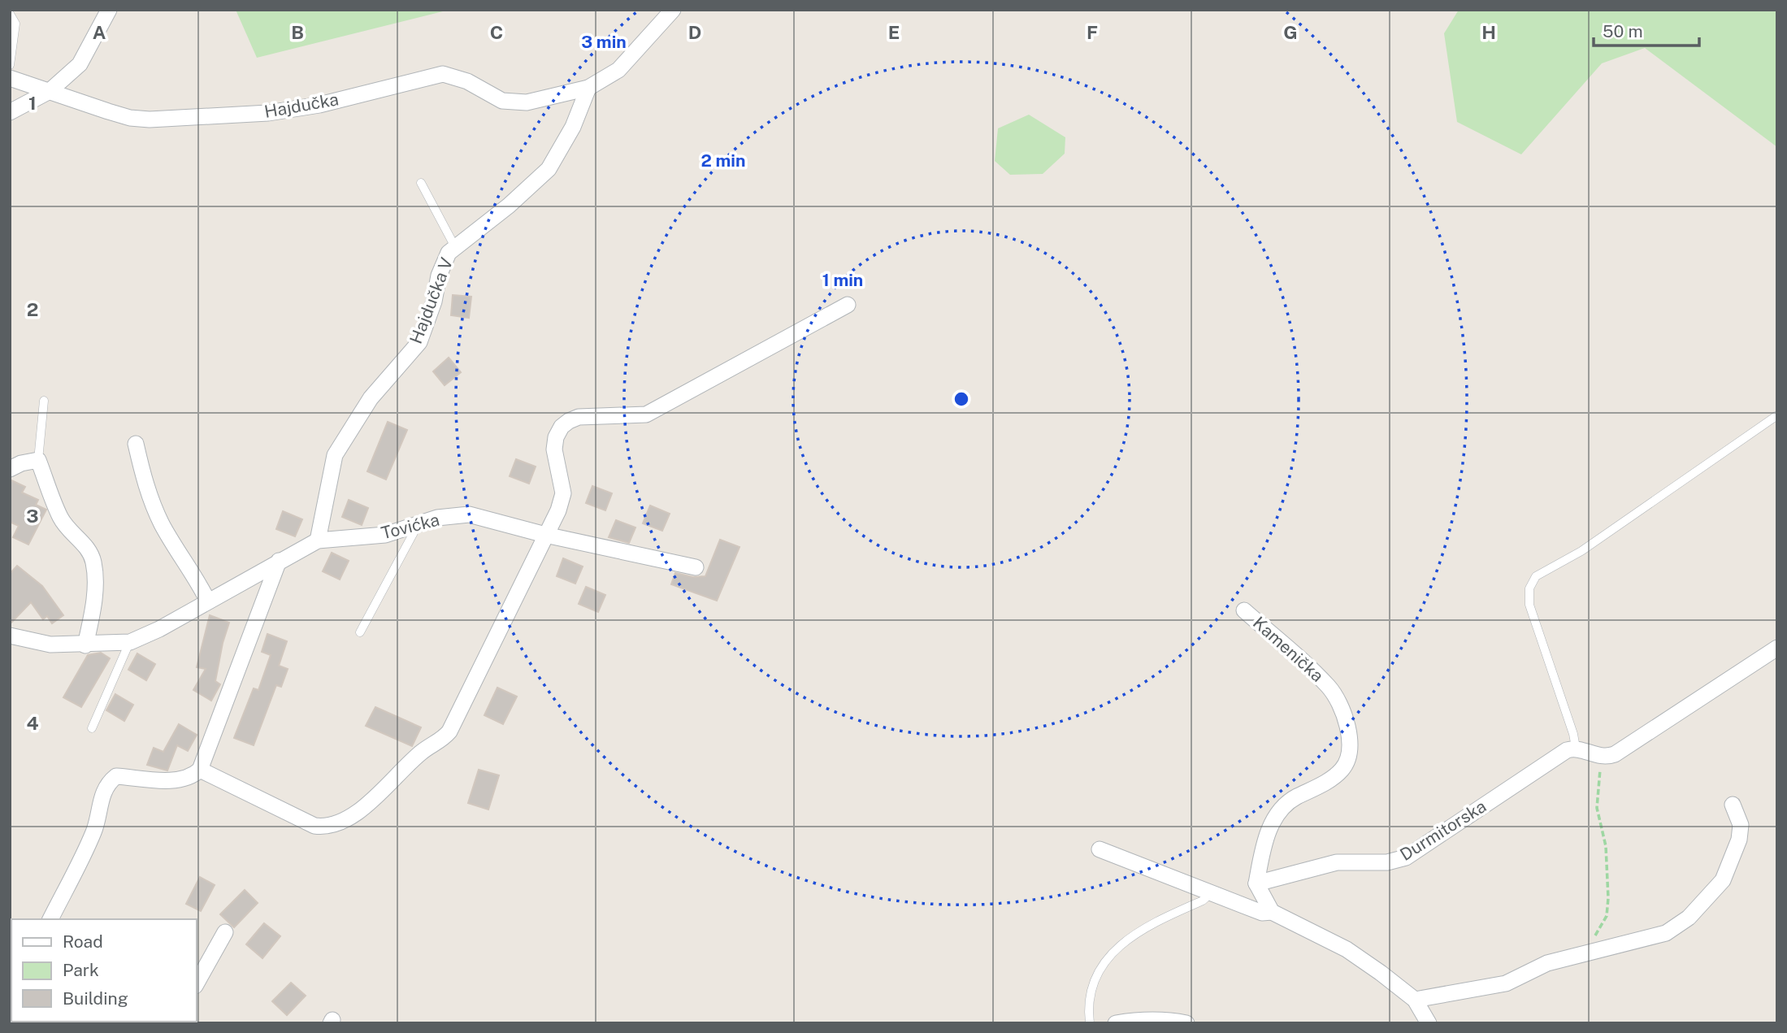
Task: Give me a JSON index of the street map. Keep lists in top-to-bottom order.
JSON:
{
  "streets": {
    "street": [
      "Hajdučka",
      "Hajdučka V",
      "Tovićka",
      "Kamenička",
      "Durmitorska"
    ]
  },
  "crossings": [
    ["Hajdučka", "Hajdučka V"],
    ["Hajdučka V", "Tovićka"],
    ["Kamenička", "Durmitorska"]
  ],
  "legend": ["Road", "Park", "Building"],
  "scale_bar": "50 m",
  "grid": {
    "columns": [
      "A",
      "B",
      "C",
      "D",
      "E",
      "F",
      "G",
      "H"
    ],
    "rows": [
      "1",
      "2",
      "3",
      "4"
    ]
  },
  "rings": ["3 min", "2 min", "1 min"]
}
